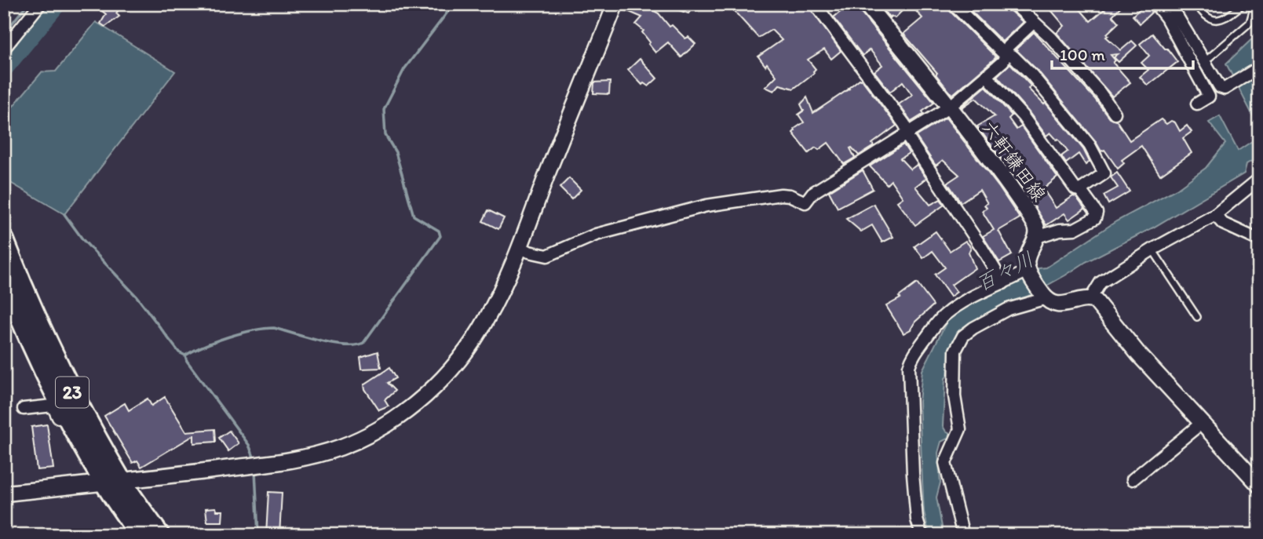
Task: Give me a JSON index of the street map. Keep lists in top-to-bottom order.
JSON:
{
  "streets": {
    "highway": ["23"],
    "street": ["六軒鎌田線"]
  },
  "water": ["百々川"],
  "scale_bar": "100 m"
}
